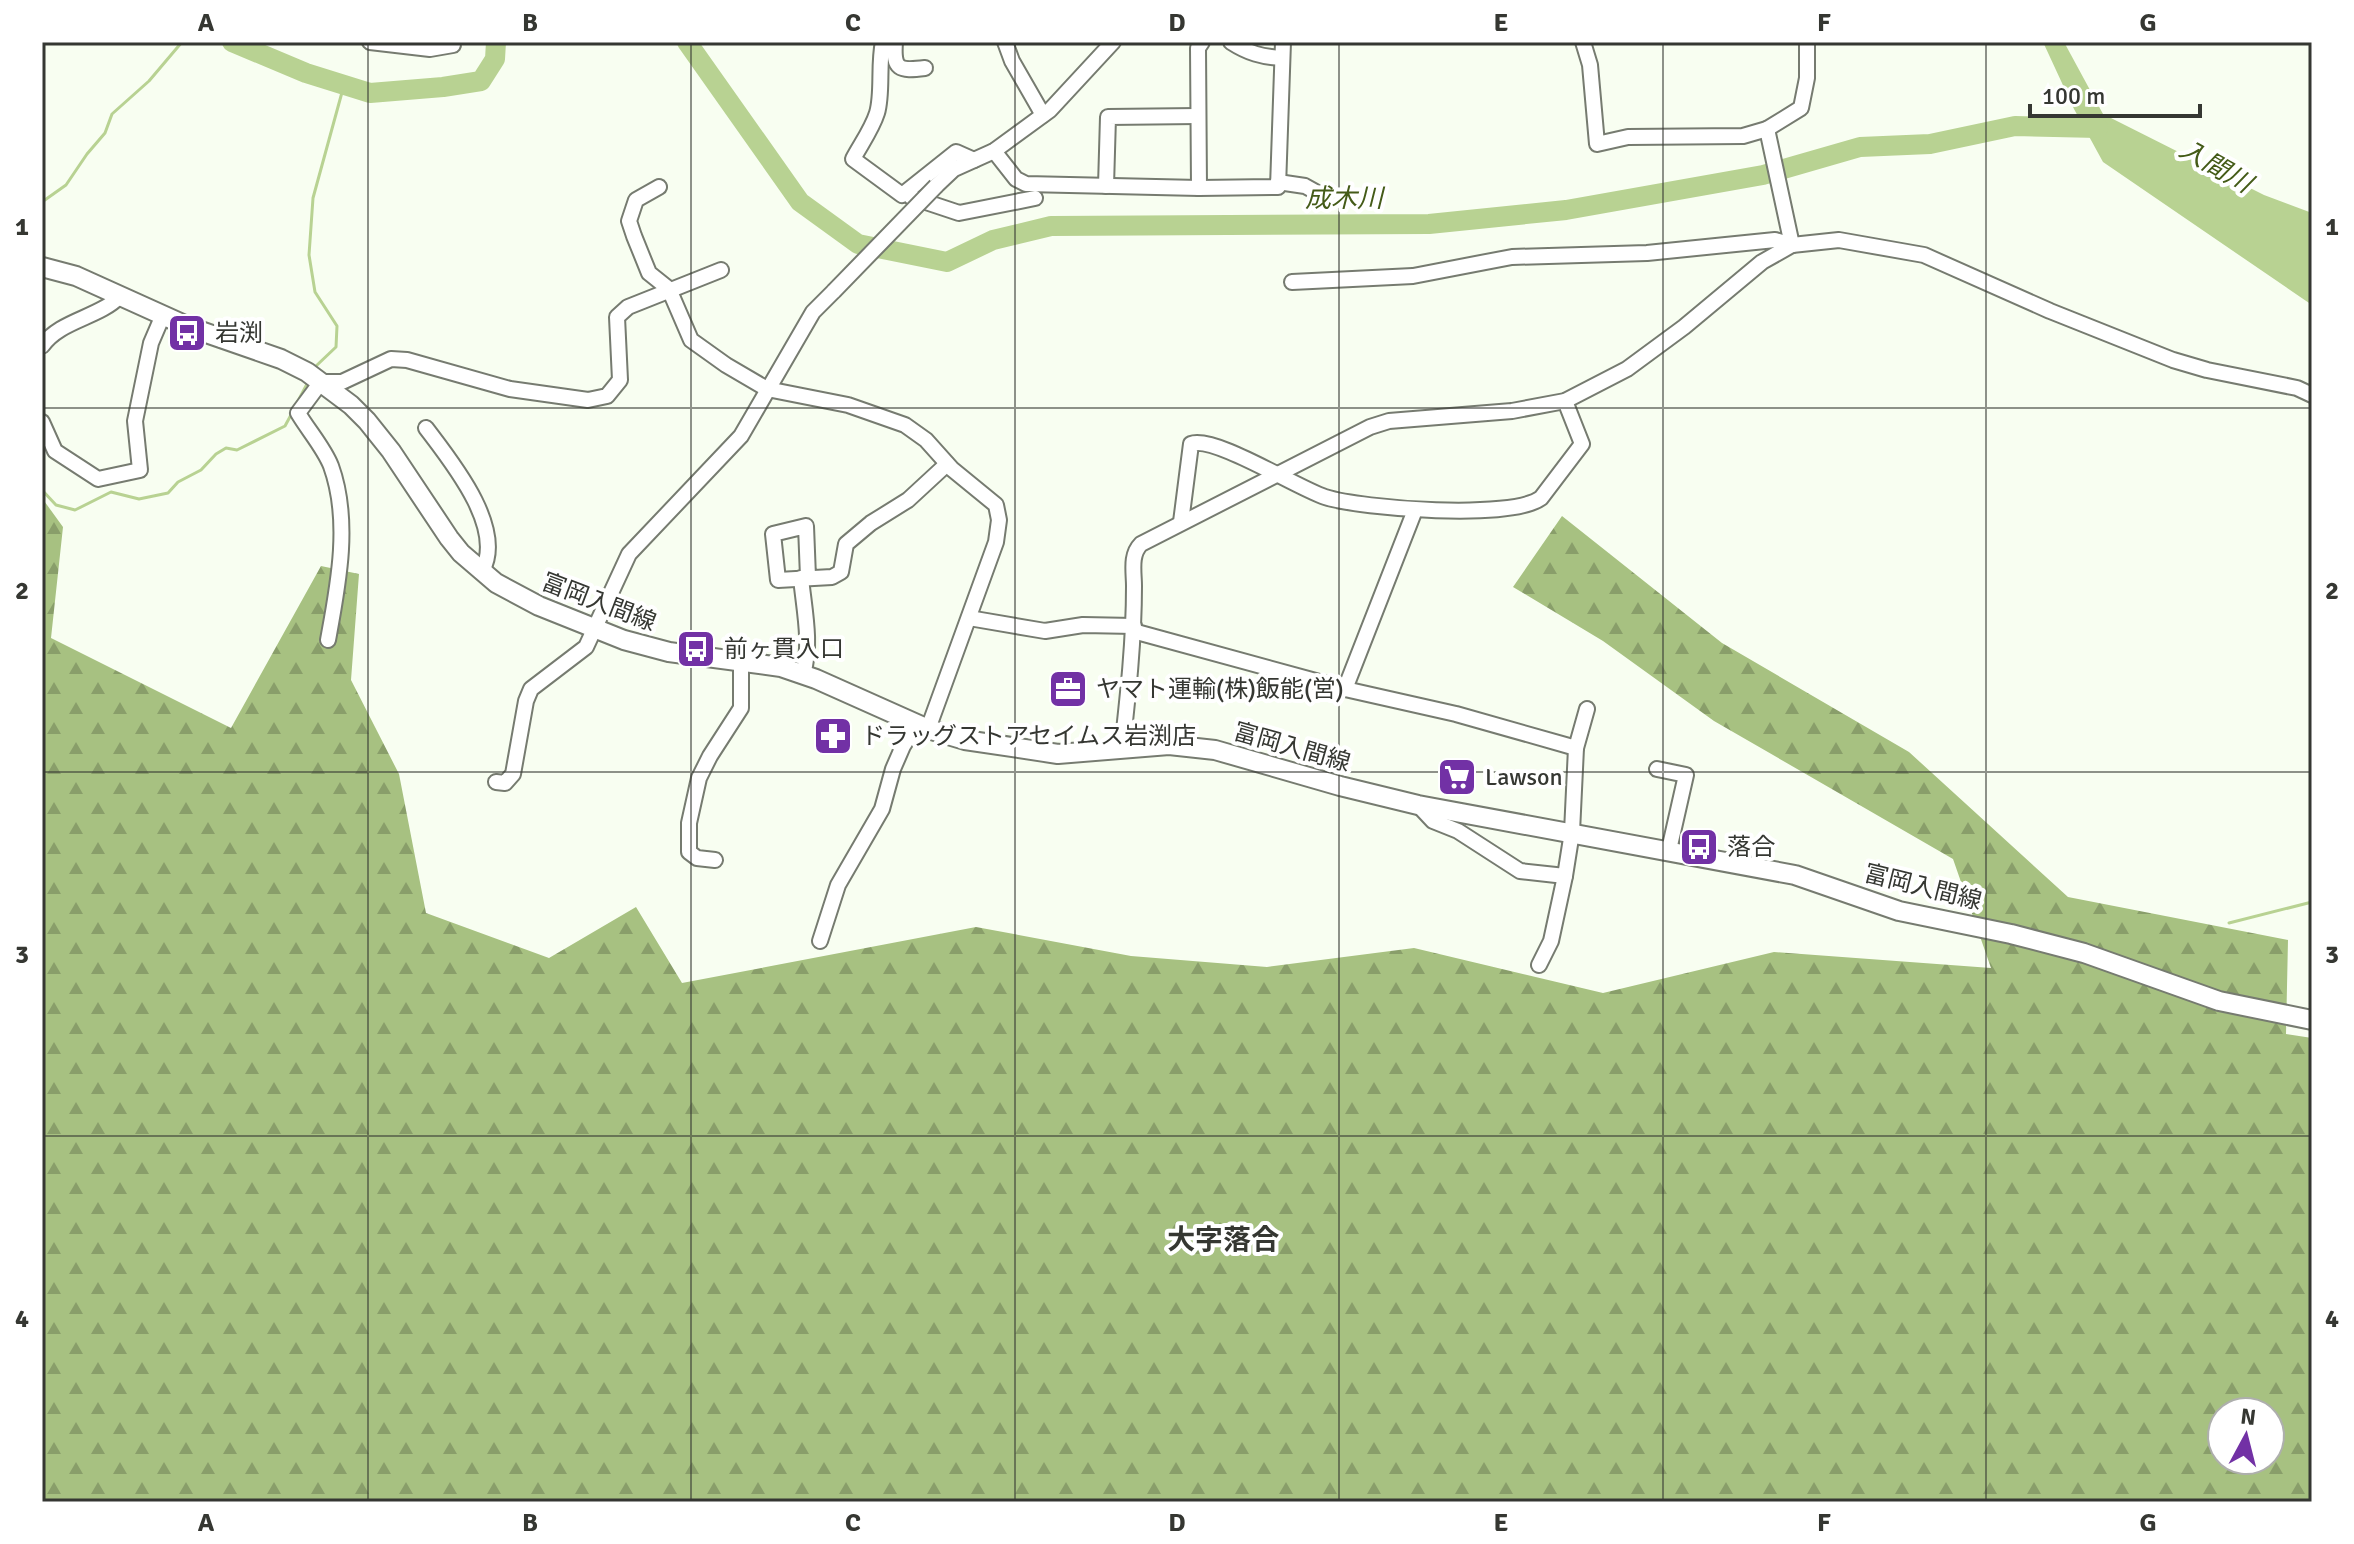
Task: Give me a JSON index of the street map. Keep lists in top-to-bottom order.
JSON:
{
  "streets": {
    "main road": ["富岡入間線"]
  },
  "districts": ["大字落合"],
  "water": ["入間川", "成木川"],
  "places": {
    "bus stop": ["岩渕", "前ヶ貫入口", "落合"],
    "office": ["ヤマト運輸(株)飯能(営)"],
    "pharmacy": ["ドラッグストアセイムス岩渕店"],
    "supermarket": ["Lawson"]
  },
  "scale_bar": "100 m",
  "north": "top",
  "grid": {
    "columns": [
      "A",
      "B",
      "C",
      "D",
      "E",
      "F",
      "G"
    ],
    "rows": [
      "1",
      "2",
      "3",
      "4"
    ]
  }
}
